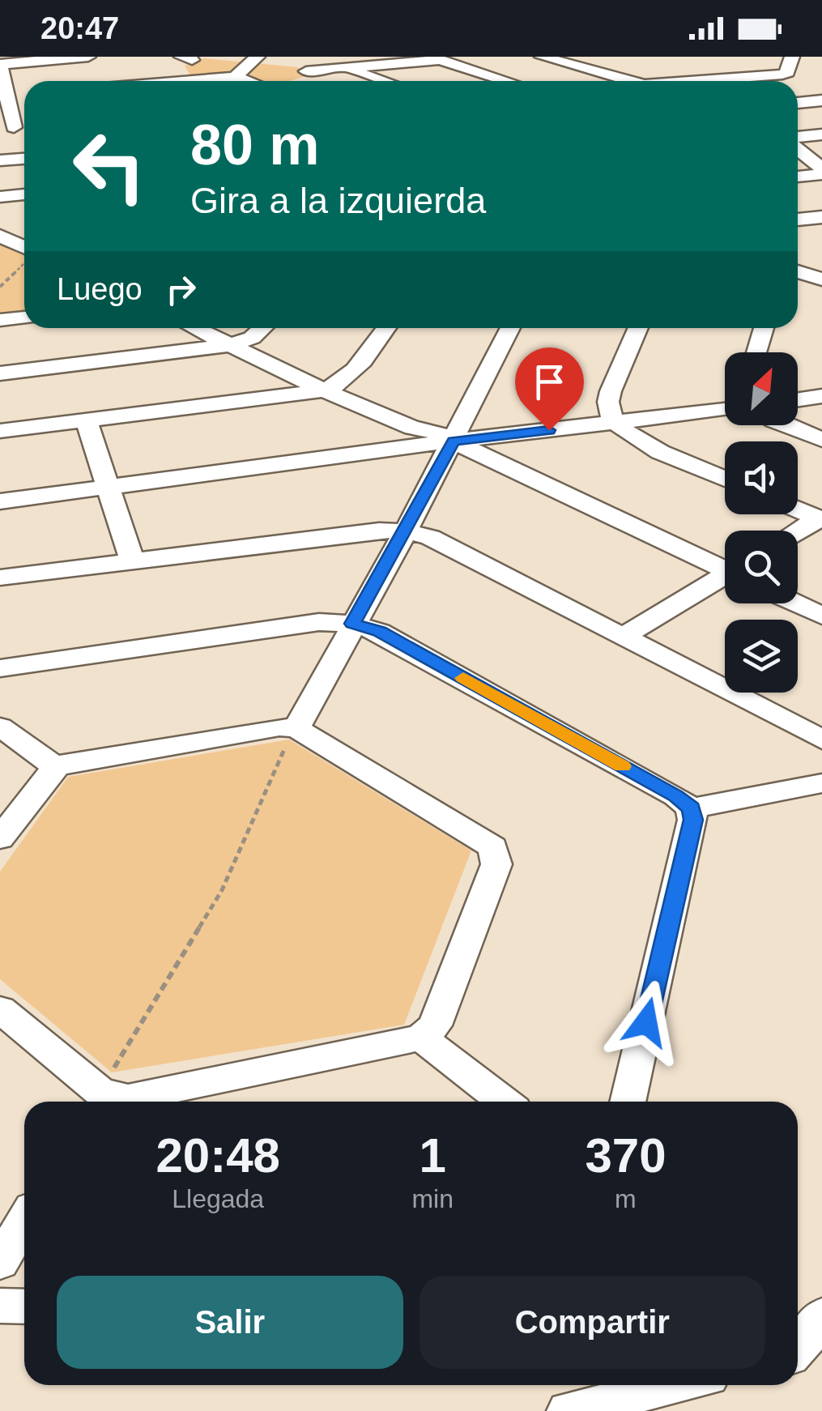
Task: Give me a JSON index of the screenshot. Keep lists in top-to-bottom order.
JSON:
{
  "north": "top right",
  "page": {
    "status": "20:47",
    "turn": ["80 m", "Gira a la izquierda"],
    "then": "Luego",
    "eta": [
      "20:48",
      "Llegada",
      "1",
      "min",
      "370",
      "m"
    ],
    "buttons": ["Salir", "Compartir"]
  }
}
